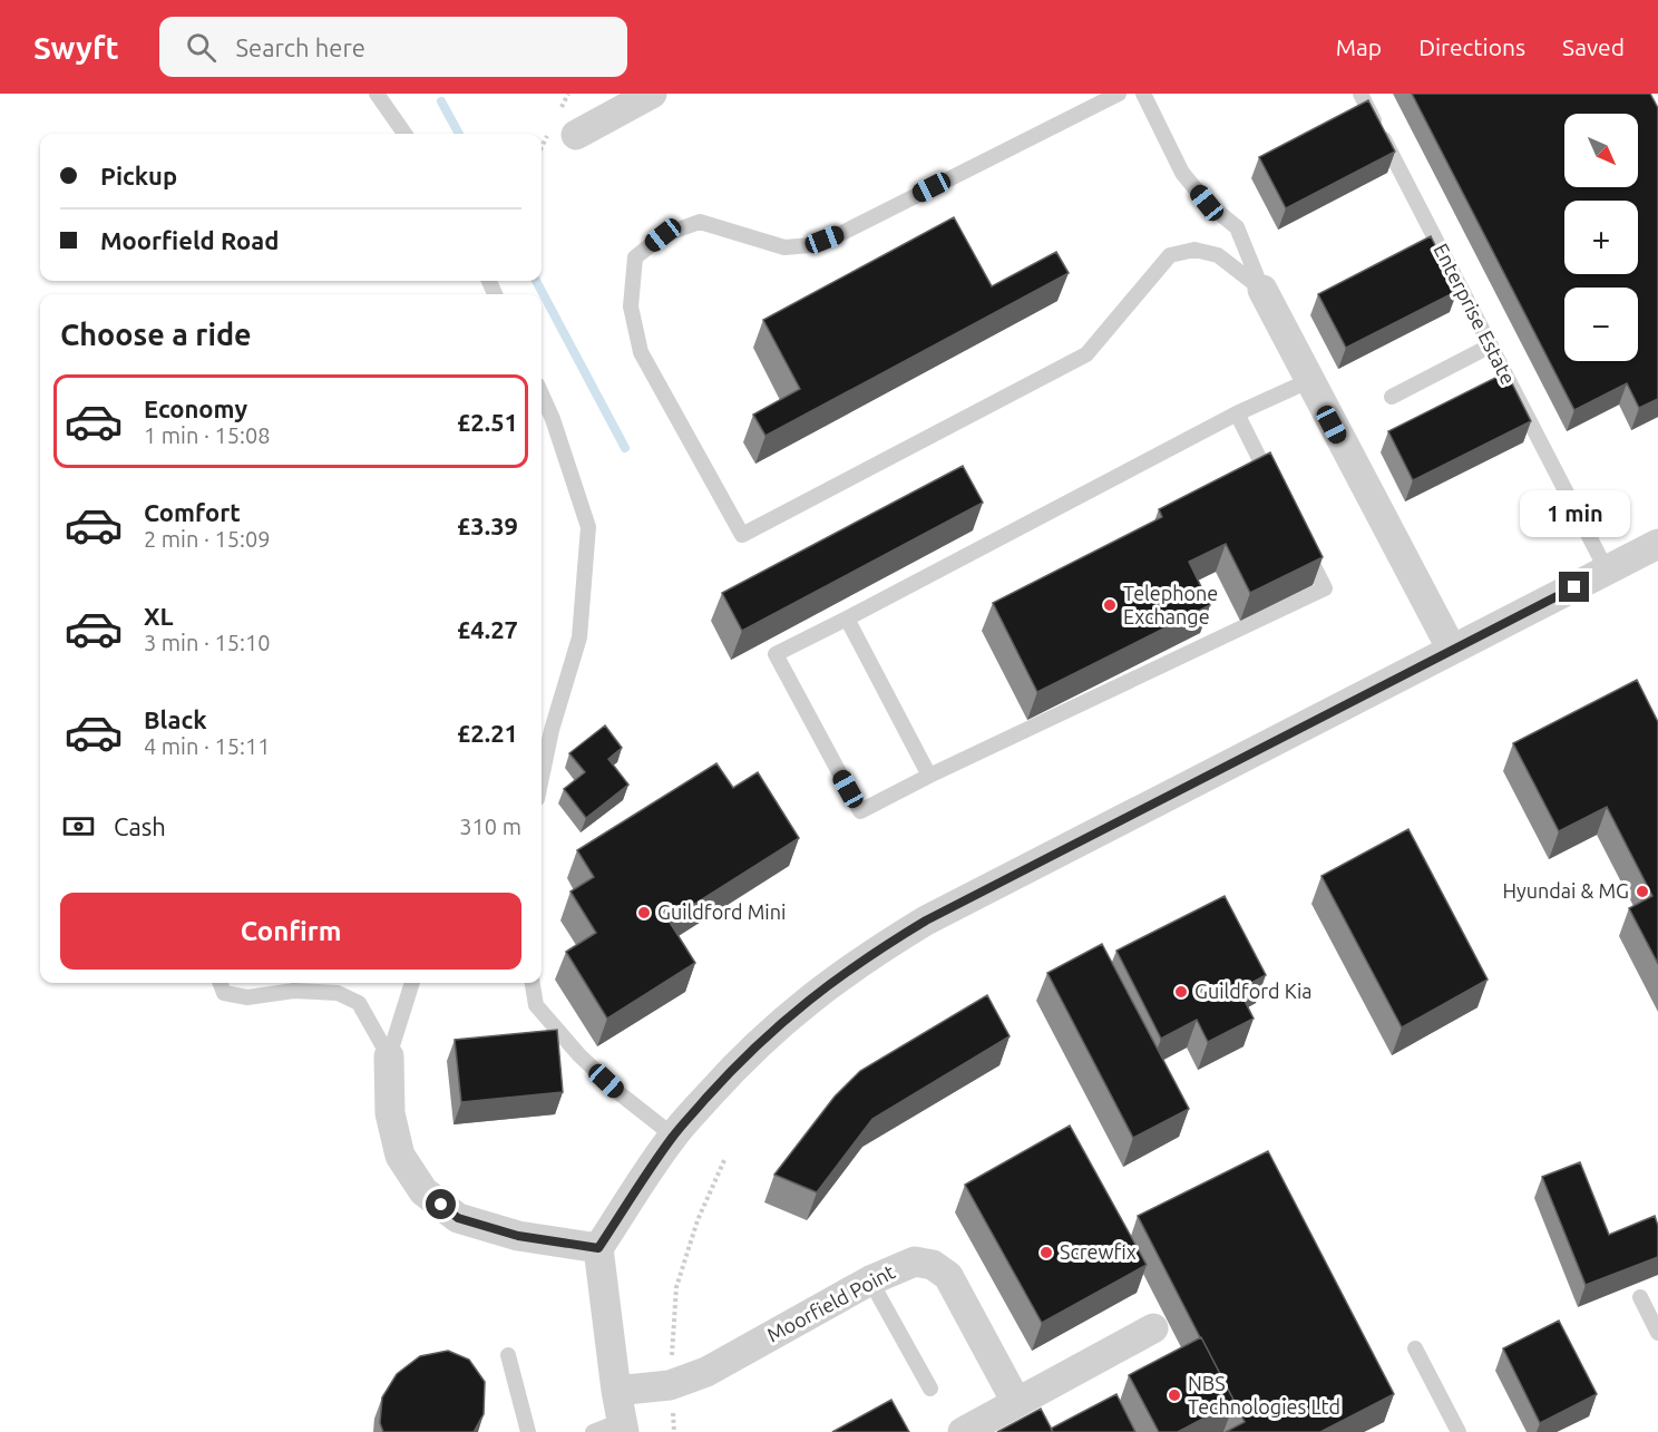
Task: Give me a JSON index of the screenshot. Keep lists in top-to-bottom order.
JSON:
{
  "streets": {
    "street": ["Moorfield Point"],
    "lane": ["Enterprise Estate"]
  },
  "places": [
    "Telephone Exchange",
    "Hyundai & MG",
    "Guildford Mini",
    "Guildford Kia",
    "Screwfix",
    "NBS Technologies Ltd"
  ],
  "north": "bottom right",
  "page": {
    "header": "Swyft",
    "search": "Search here",
    "nav": ["Map", "Directions", "Saved"],
    "map_buttons": ["+", "−"],
    "banner": ["Pickup", "Moorfield Road"],
    "heading": "Choose a ride",
    "list": [
      {
        "name": "Economy",
        "note": "1 min · 15:08",
        "value": "£2.51"
      },
      {
        "name": "Comfort",
        "note": "2 min · 15:09",
        "value": "£3.39"
      },
      {
        "name": "XL",
        "note": "3 min · 15:10",
        "value": "£4.27"
      },
      {
        "name": "Black",
        "note": "4 min · 15:11",
        "value": "£2.21"
      }
    ],
    "bubble": "1 min",
    "pay": ["Cash", "310 m"],
    "buttons": "Confirm"
  }
}
